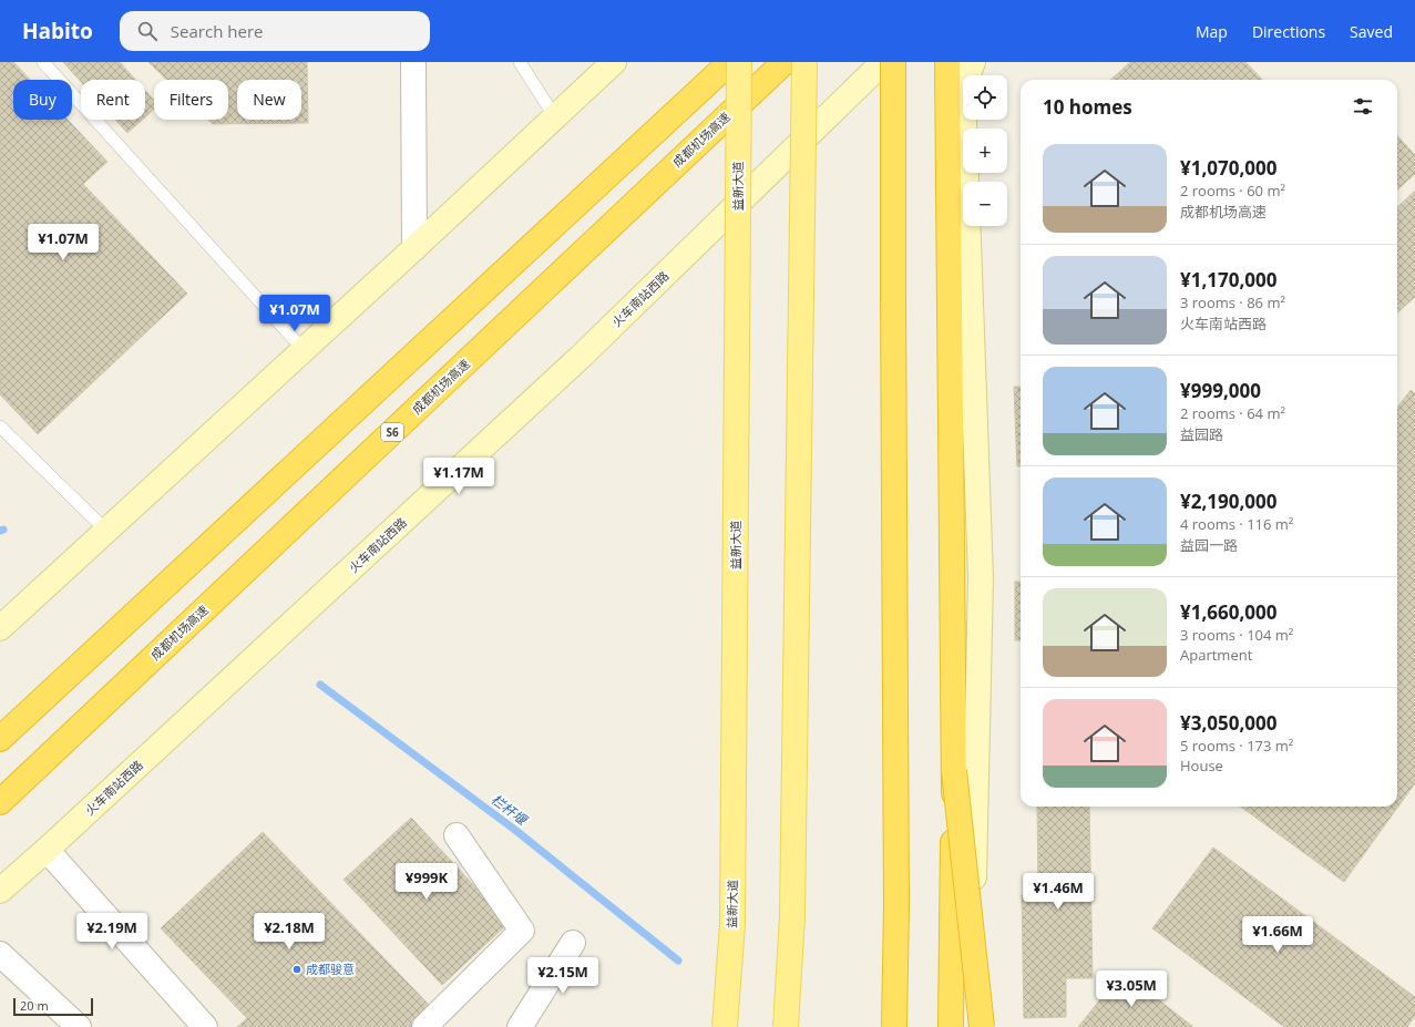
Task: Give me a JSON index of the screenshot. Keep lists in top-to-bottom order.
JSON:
{
  "streets": {
    "highway": ["成都机场高速", "S6"],
    "main road": ["益新大道", "火车南站西路"]
  },
  "water": ["栏杆堰"],
  "places": ["成都骏意"],
  "scale_bar": "20 m",
  "page": {
    "header": "Habito",
    "search": "Search here",
    "nav": ["Map", "Directions", "Saved"],
    "map_buttons": ["+", "−"],
    "chip": [
      "Buy",
      "Rent",
      "Filters",
      "New"
    ],
    "heading": "10 homes",
    "list": [
      {
        "name": "¥1,070,000",
        "note": "2 rooms · 60 m² · 成都机场高速"
      },
      {
        "name": "¥1,170,000",
        "note": "3 rooms · 86 m² · 火车南站西路"
      },
      {
        "name": "¥999,000",
        "note": "2 rooms · 64 m² · 益园路"
      },
      {
        "name": "¥2,190,000",
        "note": "4 rooms · 116 m² · 益园一路"
      },
      {
        "name": "¥1,660,000",
        "note": "3 rooms · 104 m² · Apartment"
      },
      {
        "name": "¥3,050,000",
        "note": "5 rooms · 173 m² · House"
      }
    ],
    "price": [
      "¥1.07M",
      "¥1.07M",
      "¥1.17M",
      "¥999K",
      "¥1.46M",
      "¥2.19M",
      "¥2.18M",
      "¥1.66M",
      "¥2.15M",
      "¥3.05M"
    ],
    "scale": "20 m"
  }
}
